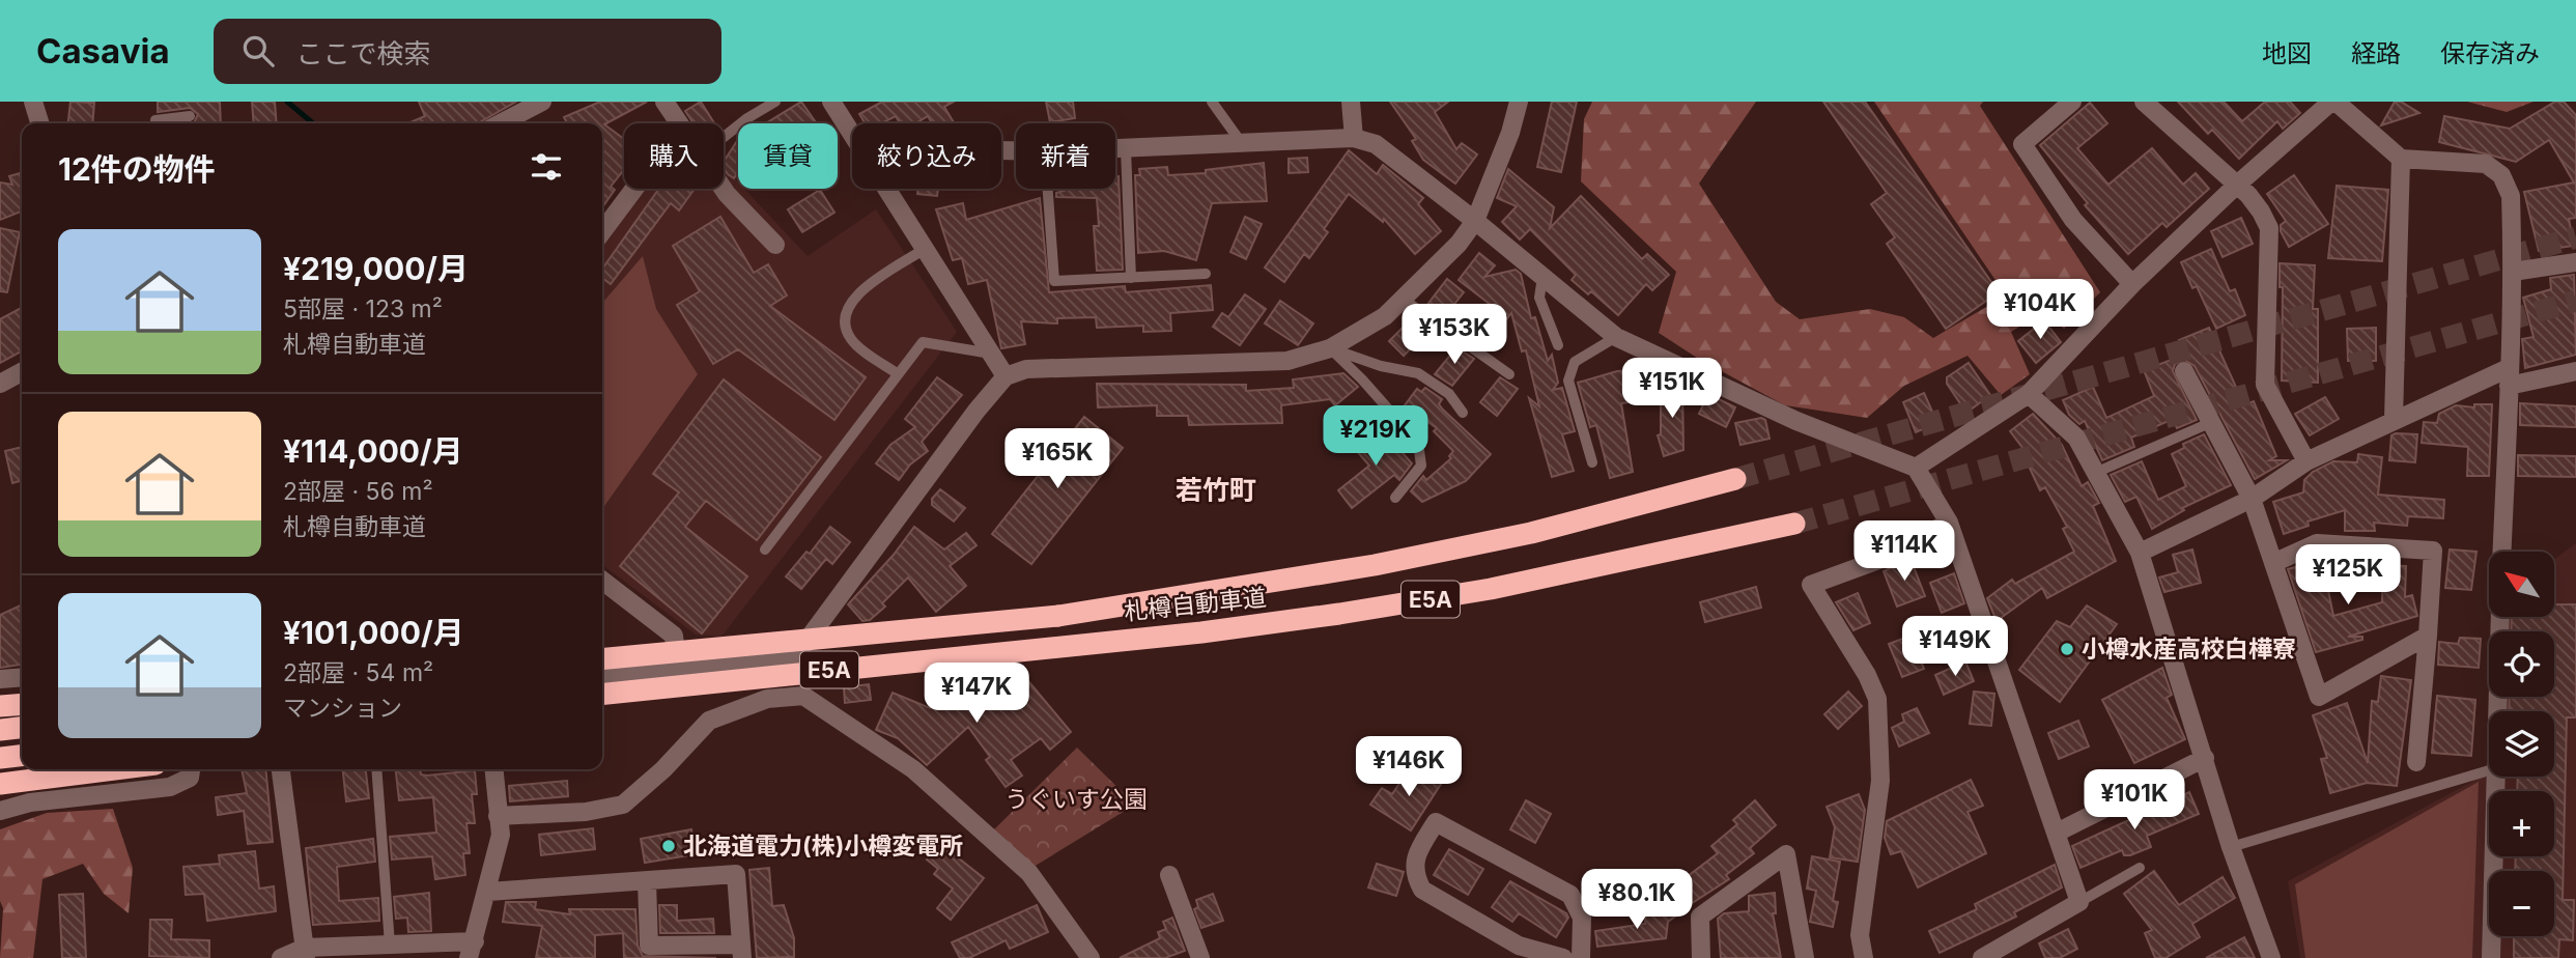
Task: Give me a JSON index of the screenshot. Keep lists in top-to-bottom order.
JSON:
{
  "streets": {
    "highway": ["E5A", "札樽自動車道"]
  },
  "districts": ["若竹町"],
  "parks": ["うぐいす公園"],
  "places": ["小樽水産高校白樺寮", "北海道電力(株)小樽変電所"],
  "north": "top left",
  "page": {
    "header": "Casavia",
    "search": "ここで検索",
    "nav": ["地図", "経路", "保存済み"],
    "chip": [
      "購入",
      "賃貸",
      "絞り込み",
      "新着"
    ],
    "heading": "12件の物件",
    "list": [
      {
        "name": "¥219,000/月",
        "note": "5部屋 · 123 m² · 札樽自動車道"
      },
      {
        "name": "¥114,000/月",
        "note": "2部屋 · 56 m² · 札樽自動車道"
      },
      {
        "name": "¥101,000/月",
        "note": "2部屋 · 54 m² · マンション"
      }
    ],
    "price": [
      "¥104K",
      "¥153K",
      "¥151K",
      "¥219K",
      "¥165K",
      "¥114K",
      "¥125K",
      "¥149K",
      "¥147K",
      "¥146K",
      "¥101K",
      "¥80.1K"
    ],
    "map_buttons": ["+", "−"]
  }
}
